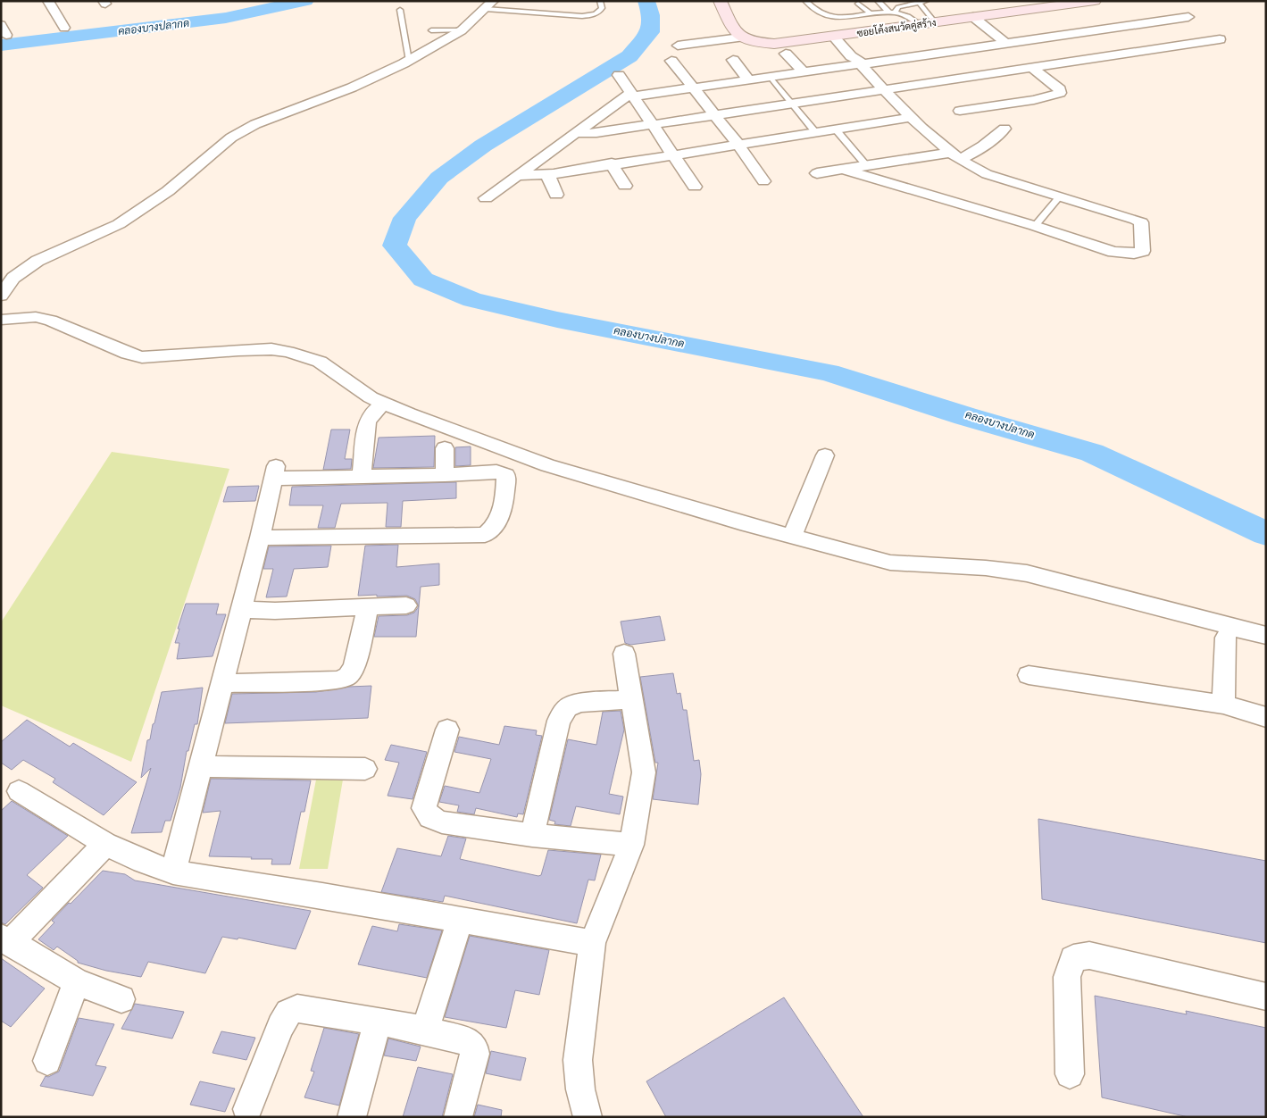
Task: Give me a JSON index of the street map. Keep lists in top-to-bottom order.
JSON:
{
  "streets": {
    "street": ["ซอยโค้งสนวัดคู่สร้าง"]
  },
  "water": ["คลองบางปลากด"]
}
